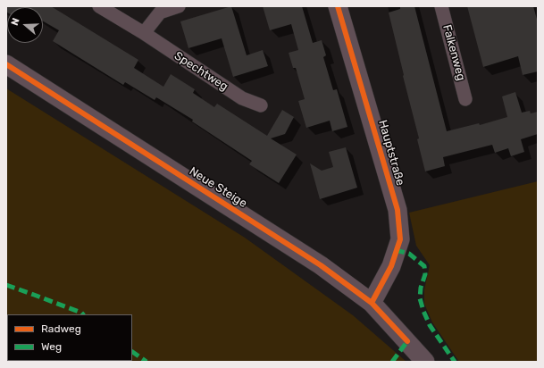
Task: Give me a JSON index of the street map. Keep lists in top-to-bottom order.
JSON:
{
  "streets": {
    "main road": ["Hauptstraße", "Neue Steige"],
    "street": ["Falkenweg", "Spechtweg"]
  },
  "crossings": [
    ["Hauptstraße", "Neue Steige"]
  ],
  "legend": ["Radweg", "Weg"],
  "north": "left"
}
